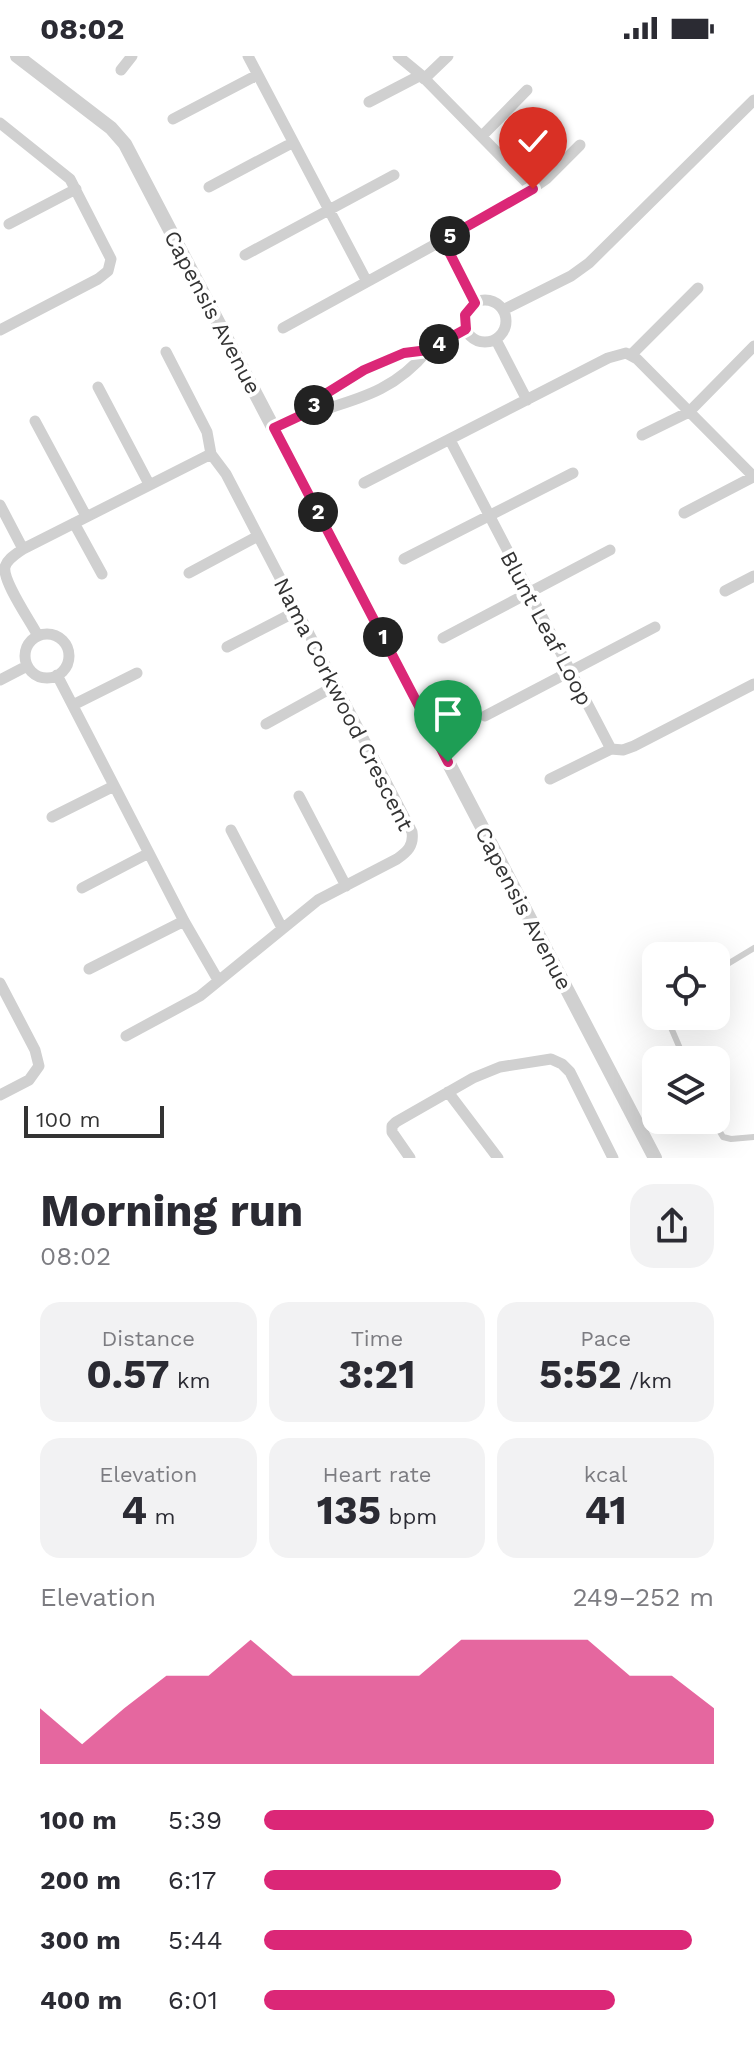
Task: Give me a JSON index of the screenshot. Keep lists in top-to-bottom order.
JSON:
{
  "streets": {
    "street": ["Capensis Avenue", "Blunt Leaf Loop", "Nama Corkwood Crescent"]
  },
  "scale_bar": "100 m",
  "page": {
    "status": "08:02",
    "pins": [
      "5",
      "4",
      "3",
      "2",
      "1"
    ],
    "scale": "100 m",
    "heading": ["Morning run", "08:02"],
    "stats": [
      ["Distance", "0.57 km"],
      ["Time", "3:21"],
      ["Pace", "5:52 /km"],
      ["Elevation", "4 m"],
      ["Heart rate", "135 bpm"],
      ["kcal", "41"]
    ],
    "chart": ["Elevation", "249–252 m"],
    "list": [
      {
        "name": "100 m",
        "note": "5:39"
      },
      {
        "name": "200 m",
        "note": "6:17"
      },
      {
        "name": "300 m",
        "note": "5:44"
      },
      {
        "name": "400 m",
        "note": "6:01"
      }
    ]
  }
}
